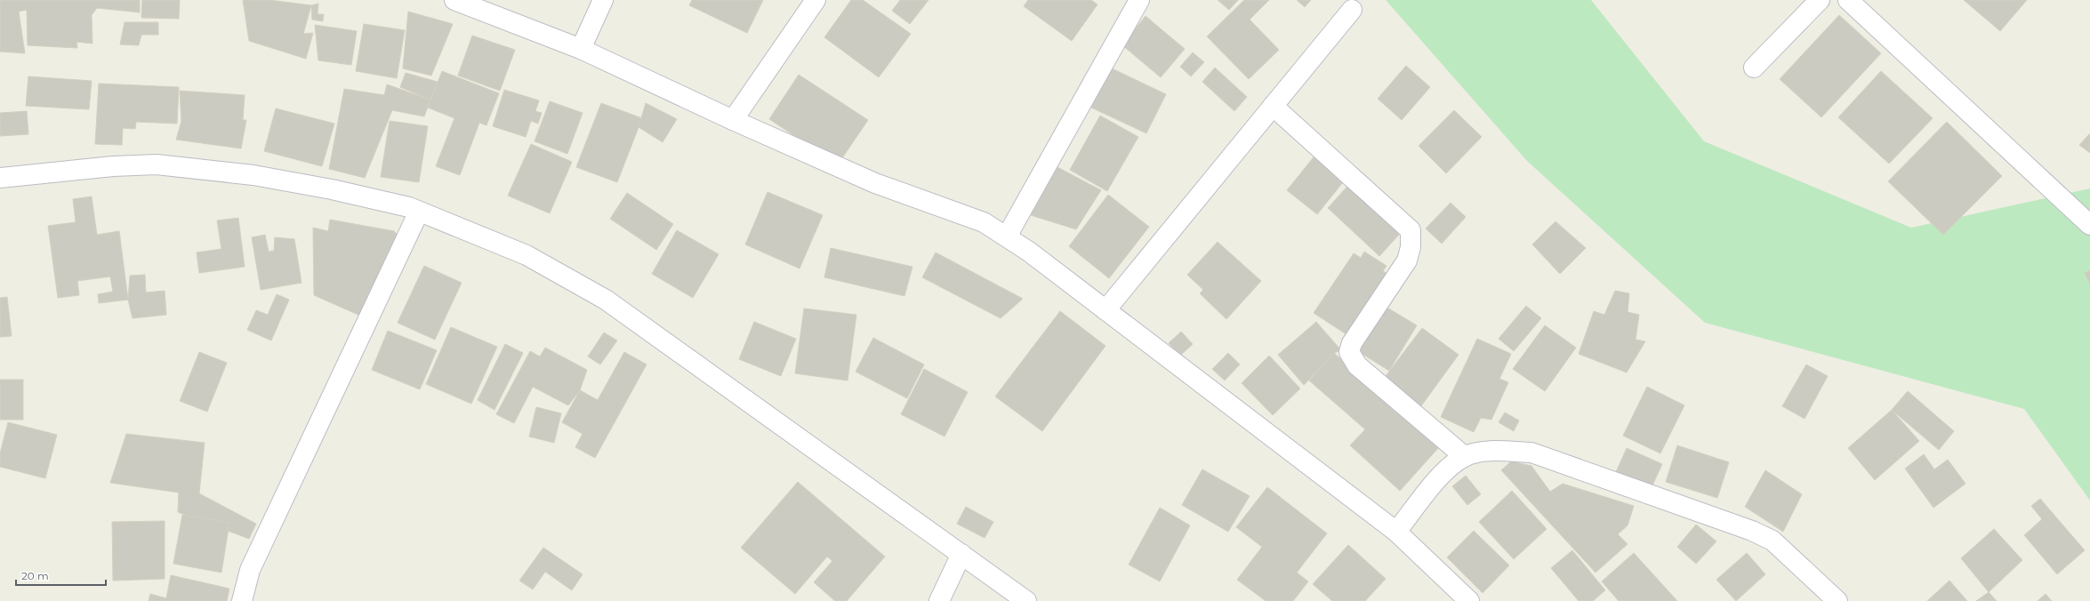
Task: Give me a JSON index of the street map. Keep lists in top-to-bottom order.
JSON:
{
  "scale_bar": "20 m"
}
